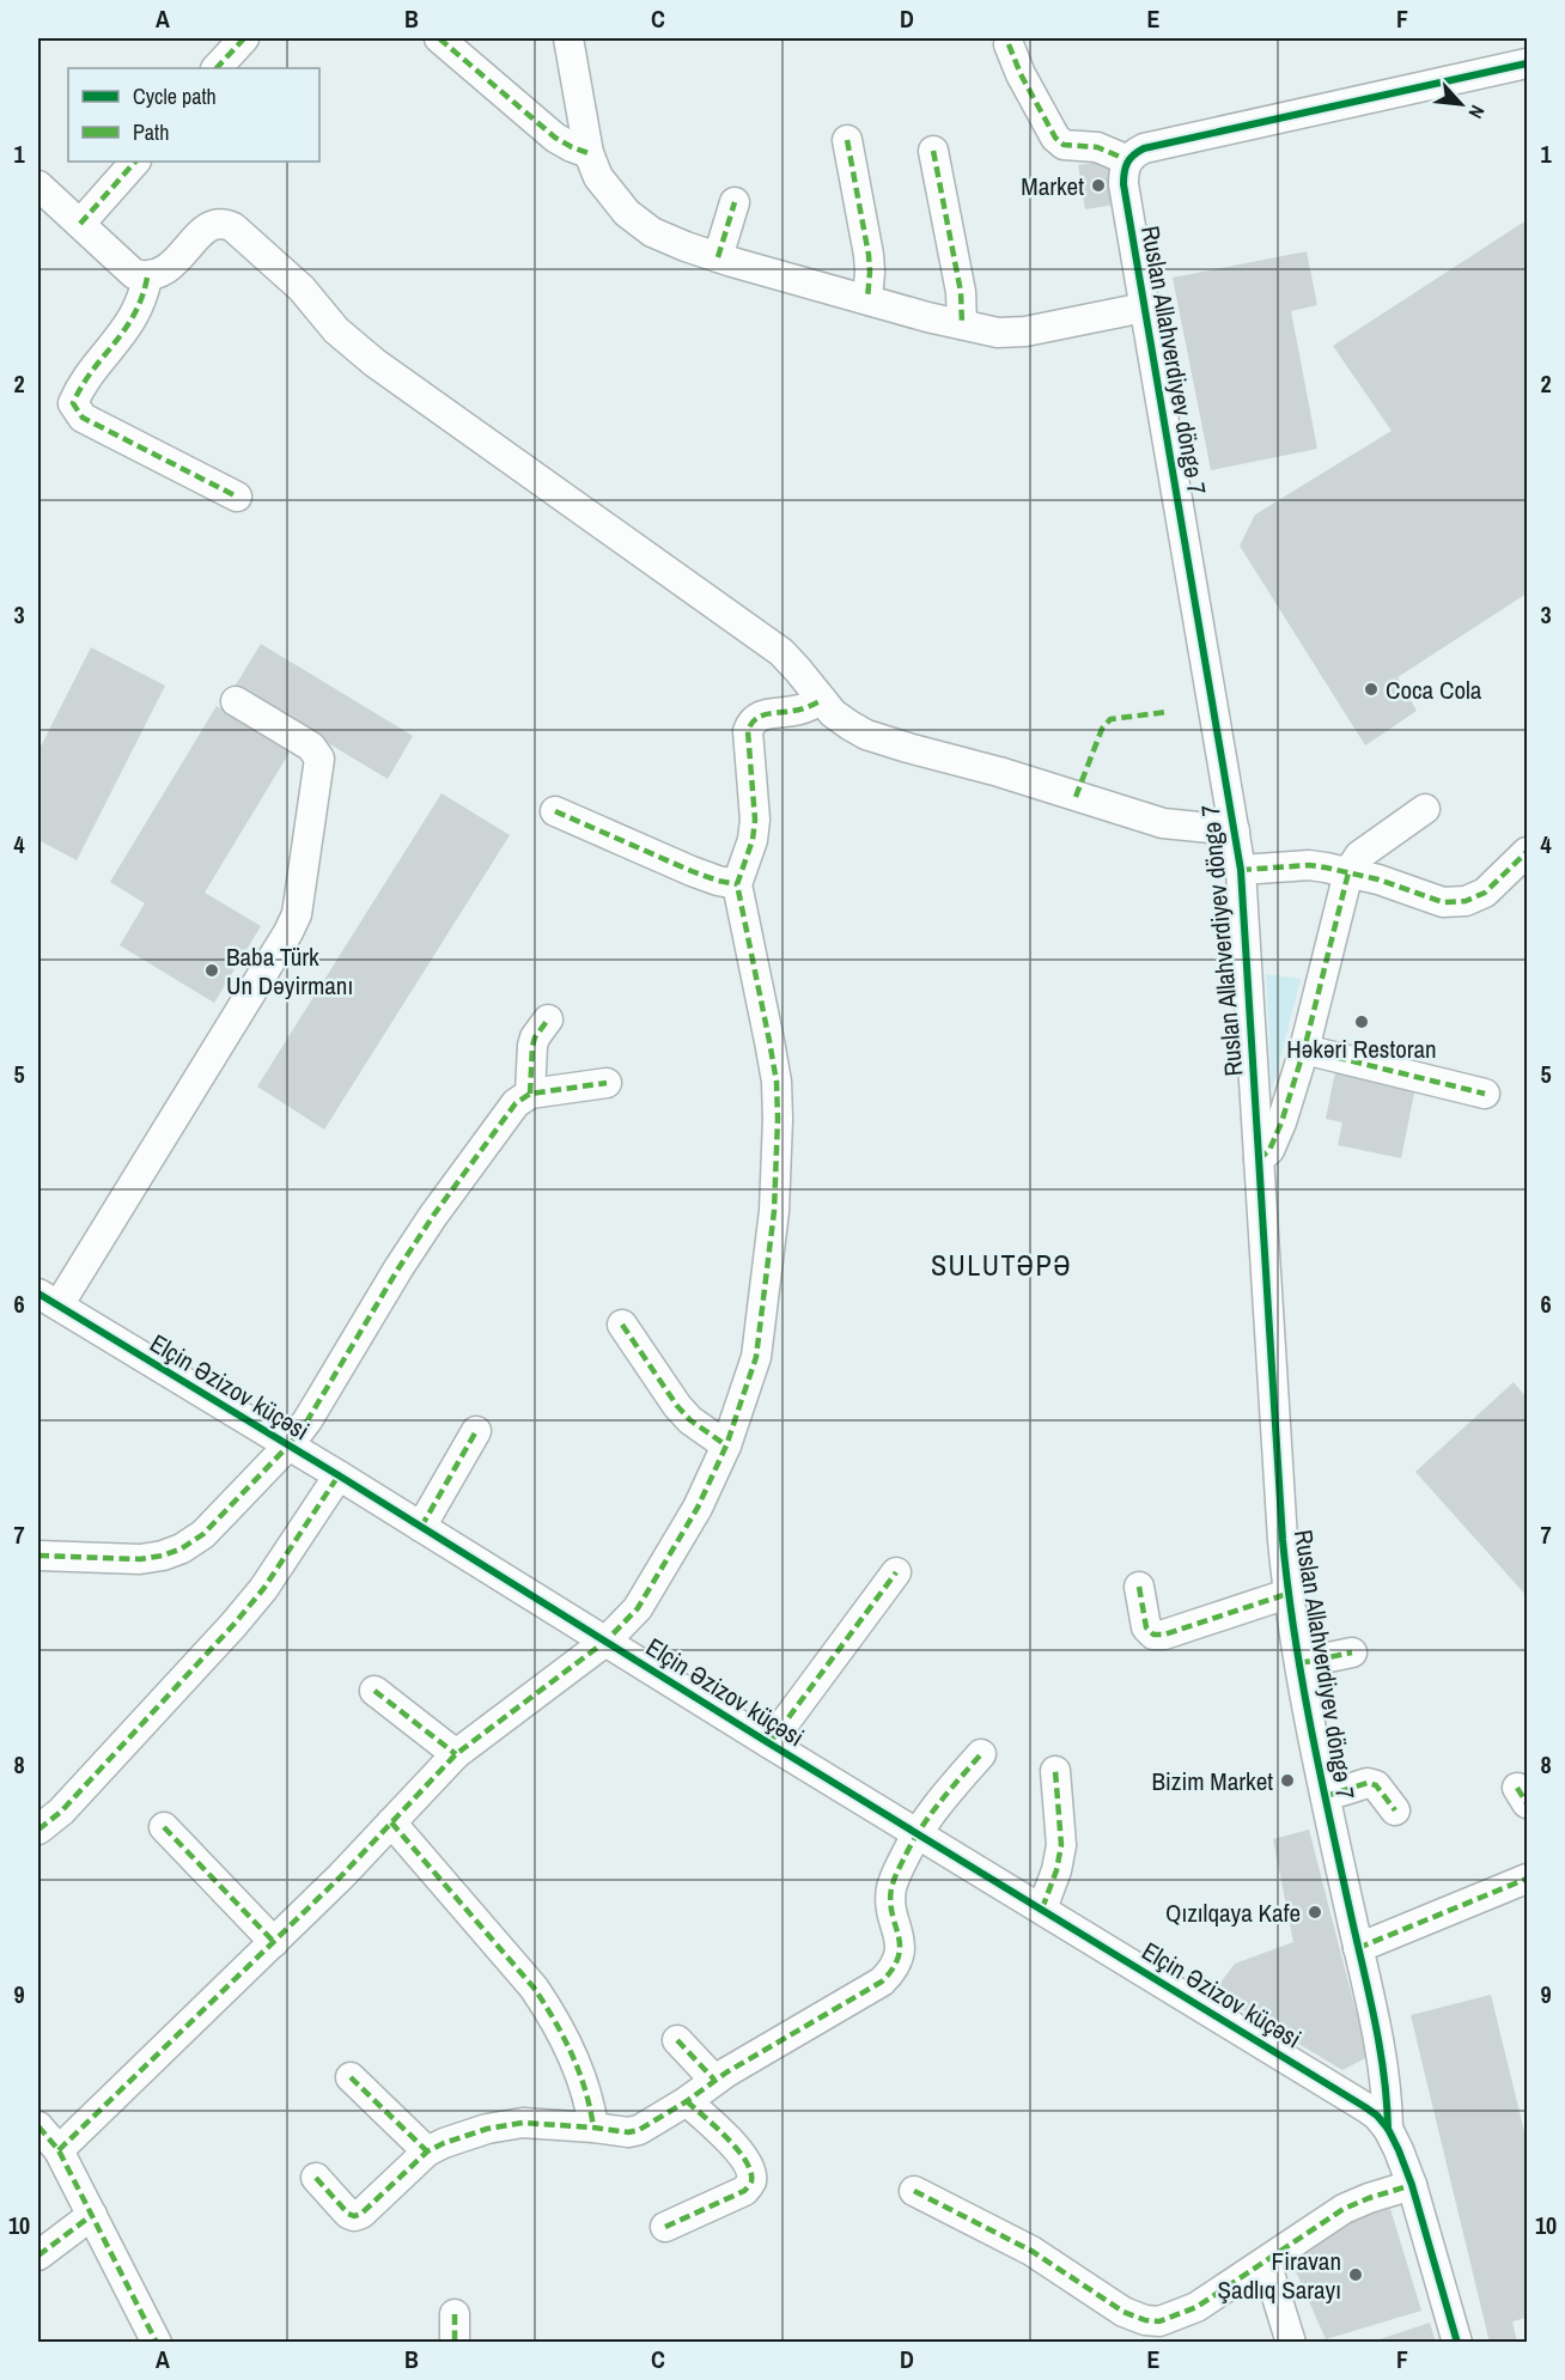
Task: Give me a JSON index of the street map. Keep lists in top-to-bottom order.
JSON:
{
  "streets": {
    "street": ["Ruslan Allahverdiyev döngə 7", "Elçin Əzizov küçəsi"]
  },
  "crossings": [
    ["Ruslan Allahverdiyev döngə 7", "Elçin Əzizov küçəsi"]
  ],
  "districts": ["SULUTƏPƏ"],
  "places": [
    "Market",
    "Coca Cola",
    "Baba Türk Un Dəyirmanı",
    "Həkəri Restoran",
    "Bizim Market",
    "Qızılqaya Kafe",
    "Firavan Şadlıq Sarayı"
  ],
  "legend": ["Cycle path", "Path"],
  "north": "bottom right",
  "grid": {
    "columns": [
      "A",
      "B",
      "C",
      "D",
      "E",
      "F"
    ],
    "rows": [
      "1",
      "2",
      "3",
      "4",
      "5",
      "6",
      "7",
      "8",
      "9",
      "10"
    ]
  }
}
